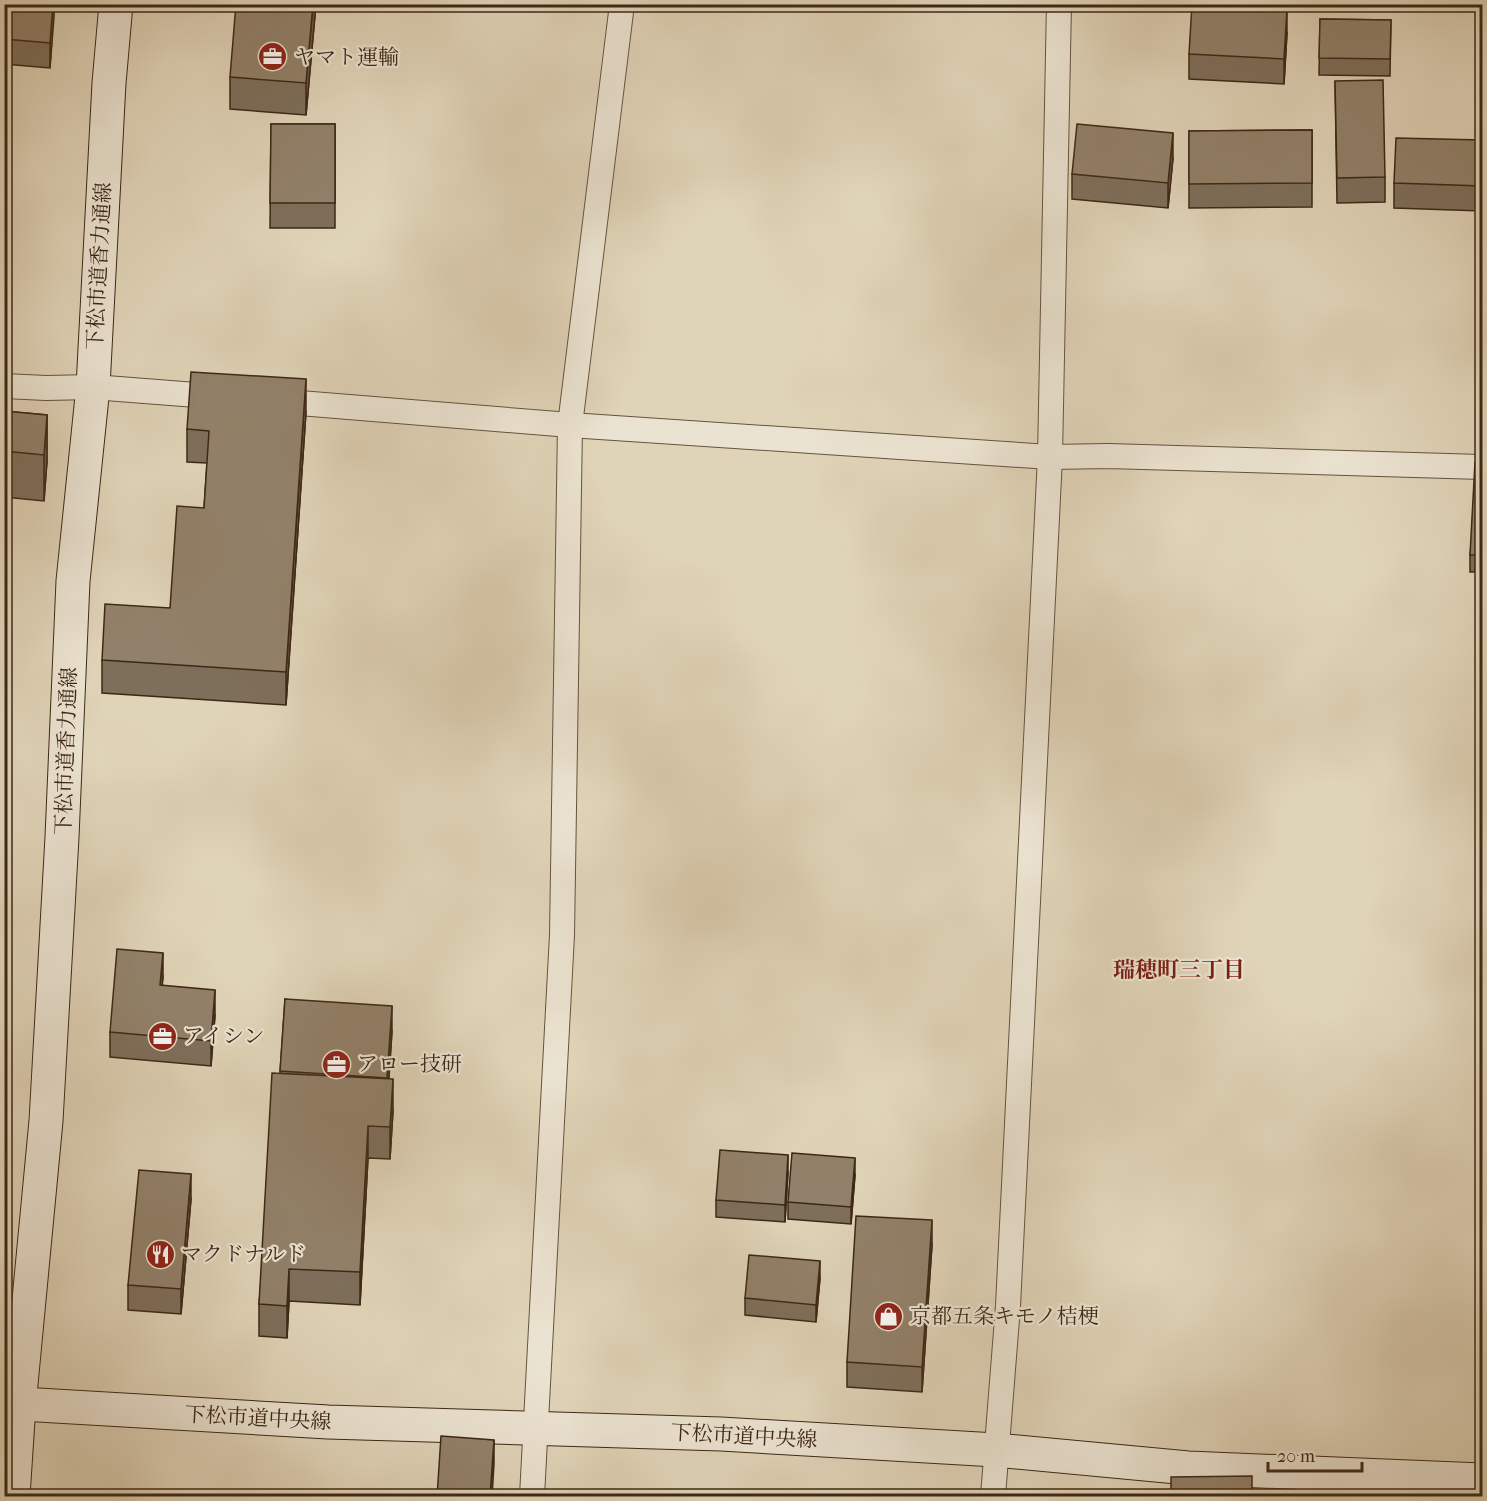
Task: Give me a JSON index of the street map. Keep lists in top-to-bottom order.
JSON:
{
  "streets": {
    "street": ["下松市道香力通線", "下松市道中央線"]
  },
  "crossings": [
    ["下松市道香力通線", "下松市道中央線"]
  ],
  "districts": ["瑞穂町三丁目"],
  "places": {
    "office": ["ヤマト運輸", "アイシン", "アロー技研"],
    "restaurant": ["マクドナルド"],
    "shop": ["京都五条キモノ桔梗"]
  },
  "scale_bar": "20 m"
}
